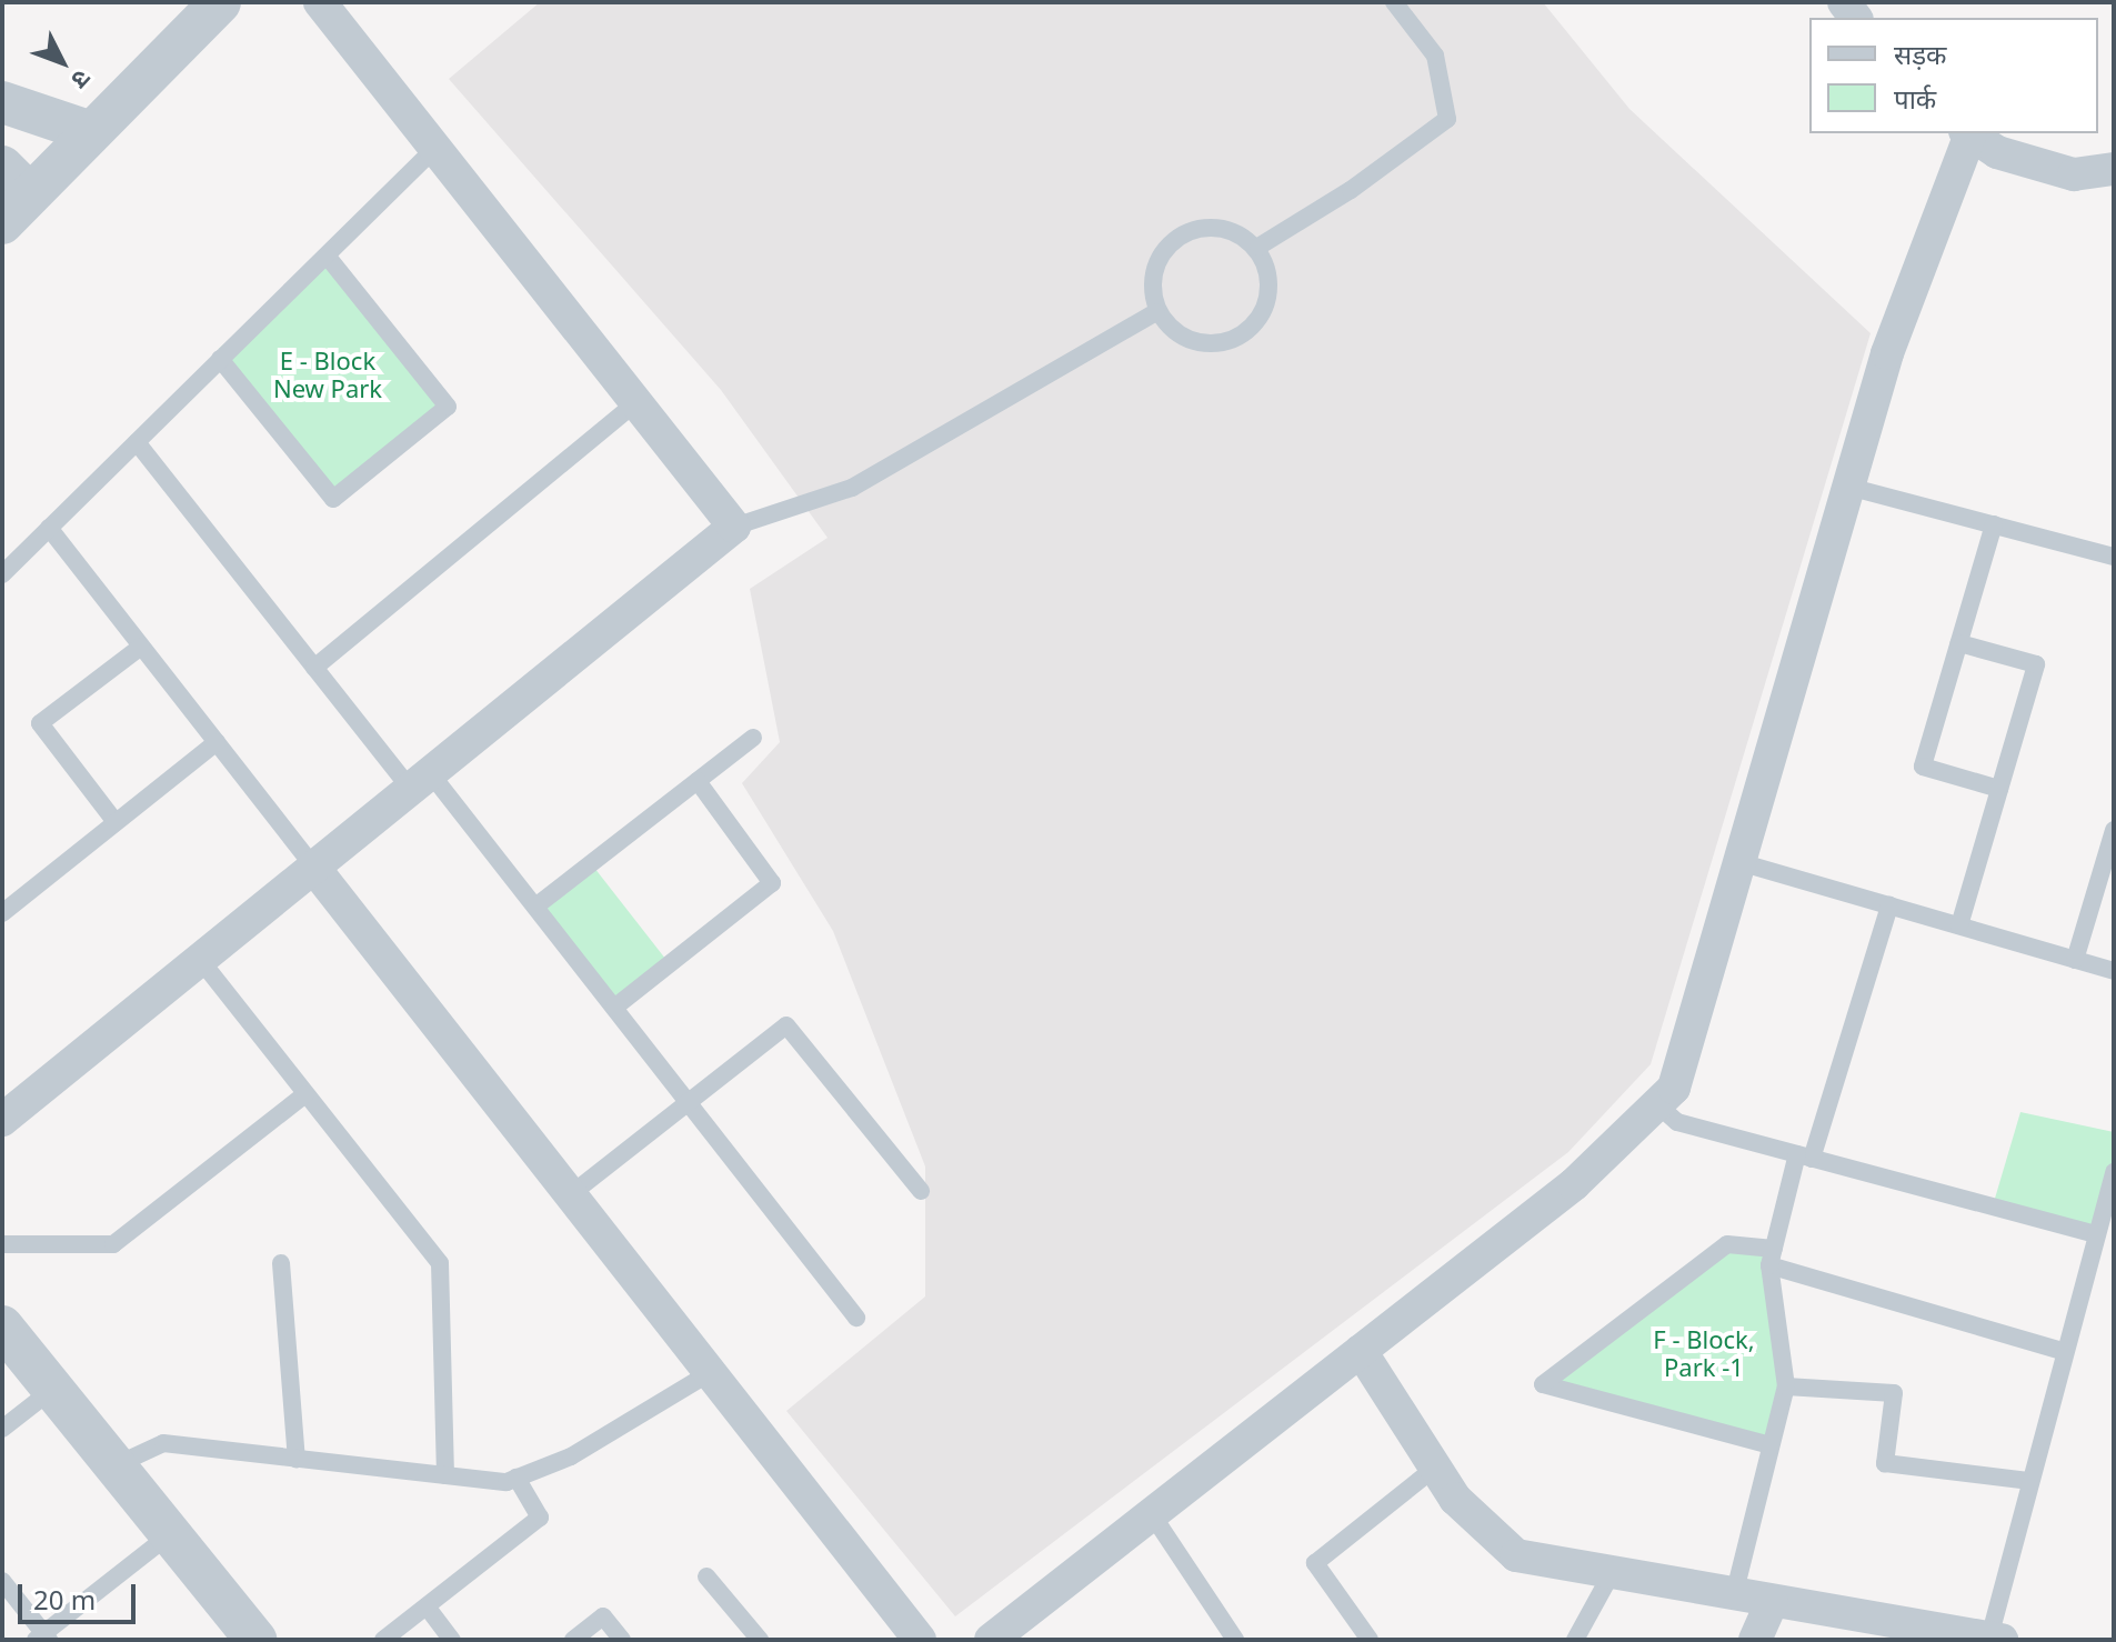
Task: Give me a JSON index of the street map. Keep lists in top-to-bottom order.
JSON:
{
  "parks": ["E - Block New Park", "F - Block, Park -1"],
  "legend": ["सड़क", "पार्क"],
  "scale_bar": "20 m",
  "north": "bottom right"
}
